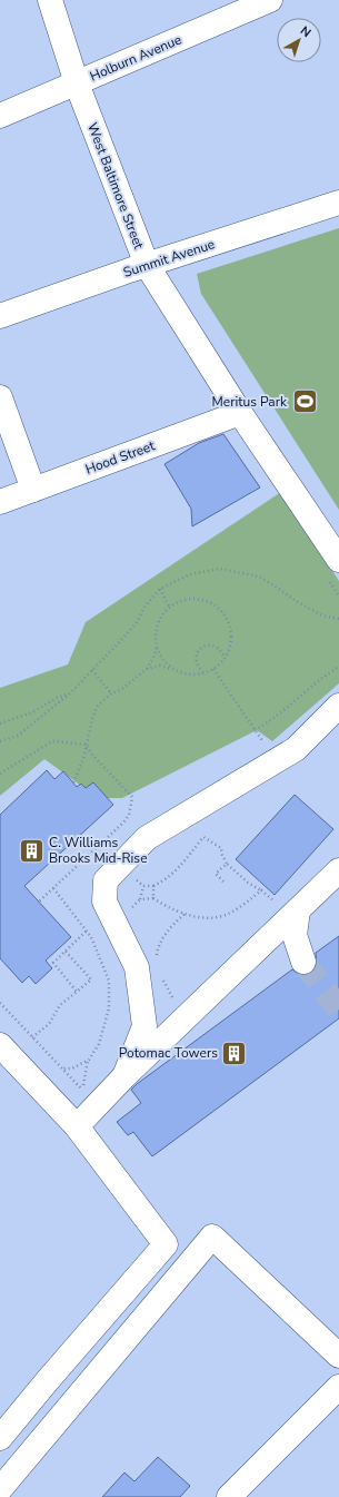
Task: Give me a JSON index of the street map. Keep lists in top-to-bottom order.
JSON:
{
  "streets": {
    "street": [
      "Holburn Avenue",
      "West Baltimore Street",
      "Summit Avenue",
      "Hood Street"
    ]
  },
  "crossings": [
    ["Holburn Avenue", "West Baltimore Street"],
    ["West Baltimore Street", "Summit Avenue"],
    ["West Baltimore Street", "Hood Street"]
  ],
  "places": {
    "sports": ["Meritus Park"],
    "building": ["C. Williams Brooks Mid‐Rise", "Potomac Towers"]
  },
  "north": "top right"
}
